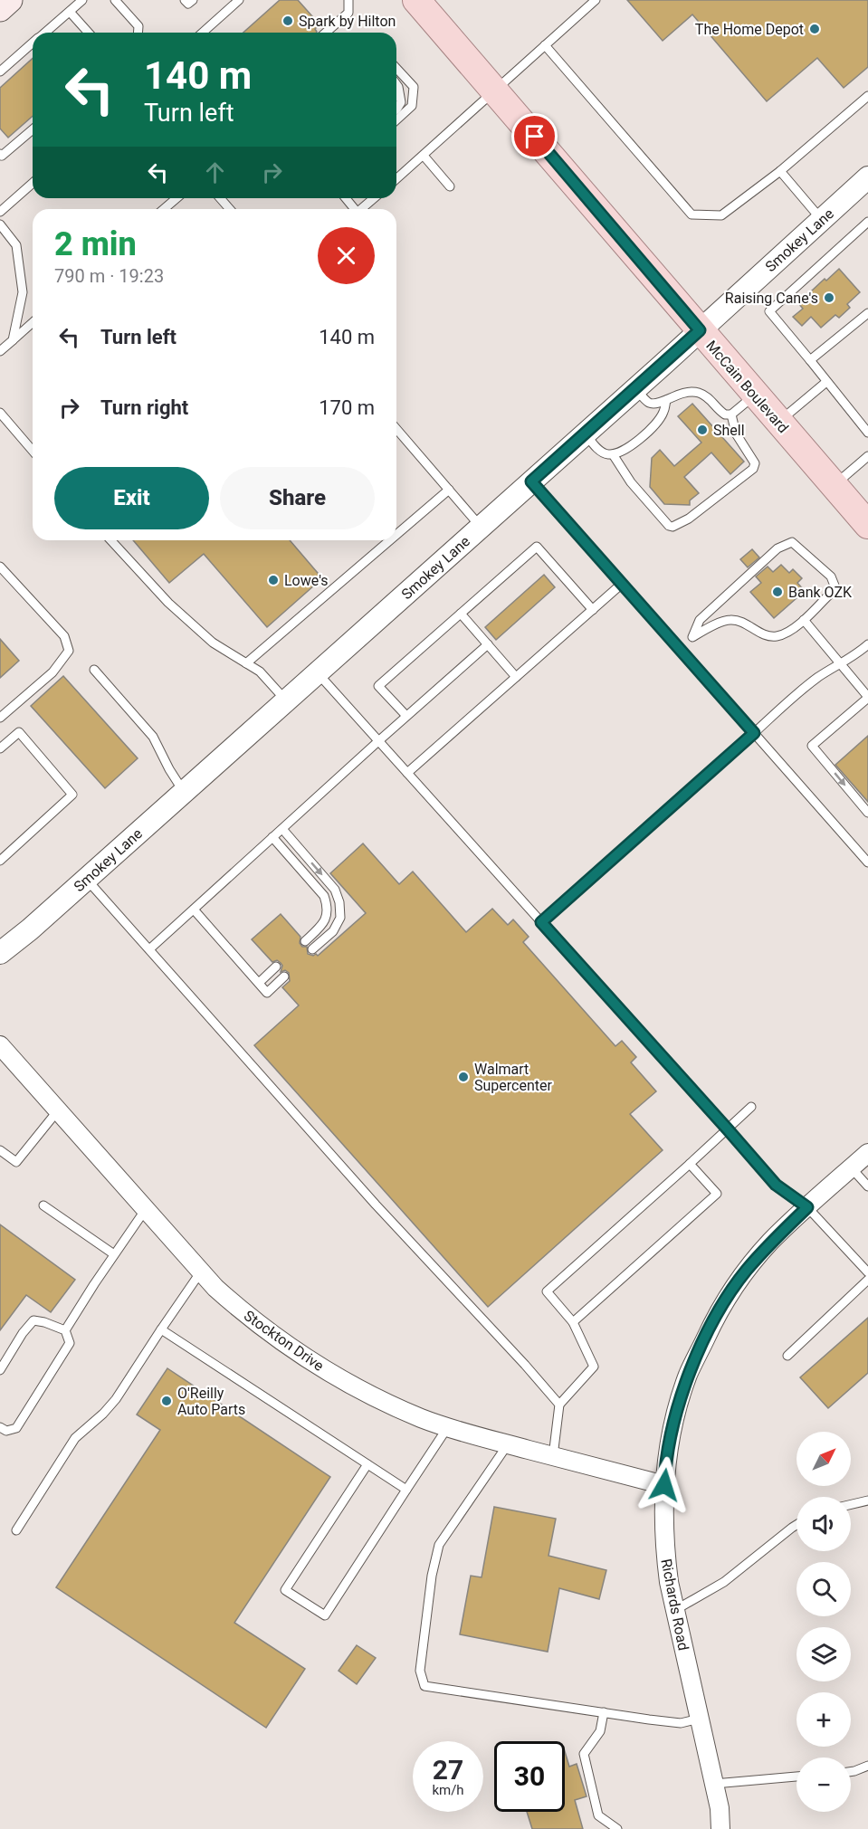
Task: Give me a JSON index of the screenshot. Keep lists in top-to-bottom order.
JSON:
{
  "streets": {
    "main road": ["McCain Boulevard"],
    "street": ["Smokey Lane", "Stockton Drive", "Richards Road"]
  },
  "crossings": [
    ["Smokey Lane", "McCain Boulevard"],
    ["Stockton Drive", "Richards Road"]
  ],
  "places": [
    "Spark by Hilton",
    "The Home Depot",
    "Raising Cane's",
    "Shell",
    "Lowe's",
    "Bank OZK",
    "Walmart Supercenter",
    "O'Reilly Auto Parts"
  ],
  "north": "top right",
  "page": {
    "turn": ["140 m", "Turn left"],
    "heading": ["2 min", "790 m · 19:23"],
    "list": [
      {
        "name": "Turn left",
        "value": "140 m"
      },
      {
        "name": "Turn right",
        "value": "170 m"
      }
    ],
    "buttons": ["Exit", "Share"],
    "map_buttons": ["+", "−"],
    "speed": "27 km/h",
    "limit": "30"
  }
}
